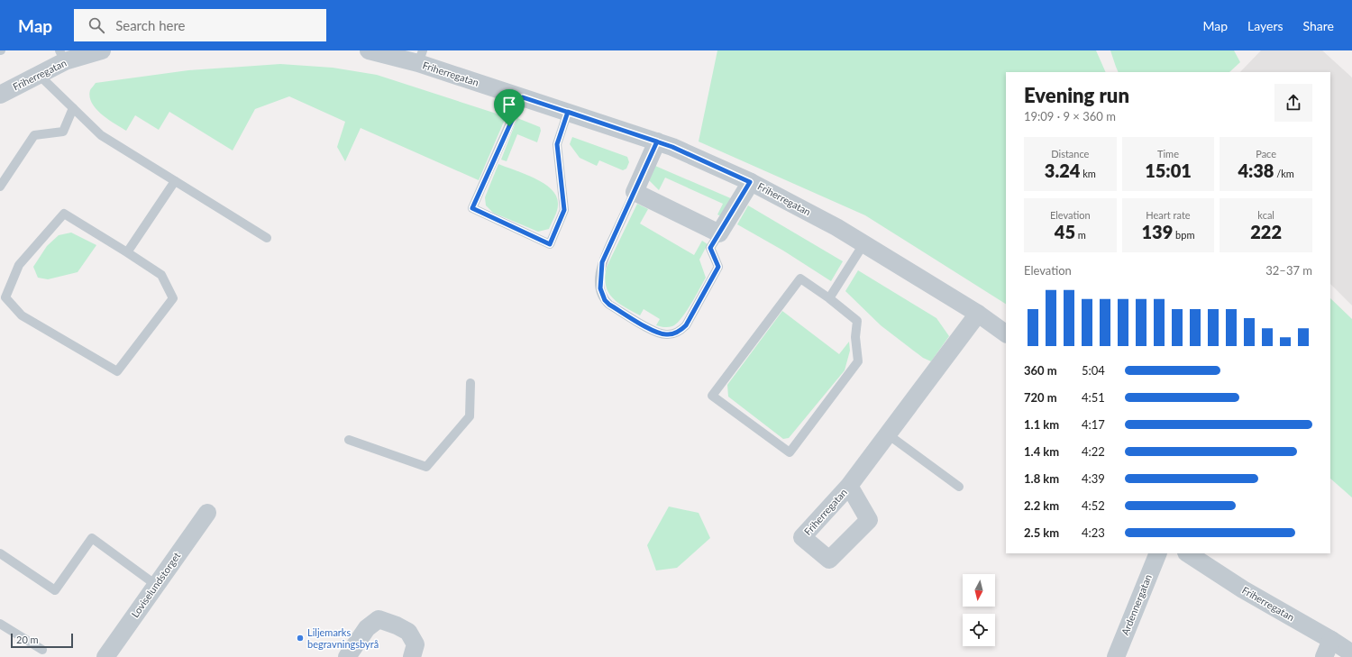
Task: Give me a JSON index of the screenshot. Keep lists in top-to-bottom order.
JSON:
{
  "streets": {
    "street": ["Friherregatan", "Loviselundstorget", "Ardennergatan"]
  },
  "places": ["Liljemarks begravningsbyrå"],
  "scale_bar": "20 m",
  "north": "bottom",
  "page": {
    "header": "Map",
    "search": "Search here",
    "nav": ["Map", "Layers", "Share"],
    "heading": ["Evening run", "19:09 · 9 × 360 m"],
    "stats": [
      ["Distance", "3.24 km"],
      ["Time", "15:01"],
      ["Pace", "4:38 /km"],
      ["Elevation", "45 m"],
      ["Heart rate", "139 bpm"],
      ["kcal", "222"]
    ],
    "chart": ["Elevation", "32–37 m"],
    "list": [
      {
        "name": "360 m",
        "note": "5:04"
      },
      {
        "name": "720 m",
        "note": "4:51"
      },
      {
        "name": "1.1 km",
        "note": "4:17"
      },
      {
        "name": "1.4 km",
        "note": "4:22"
      },
      {
        "name": "1.8 km",
        "note": "4:39"
      },
      {
        "name": "2.2 km",
        "note": "4:52"
      },
      {
        "name": "2.5 km",
        "note": "4:23"
      }
    ],
    "scale": "20 m"
  }
}
